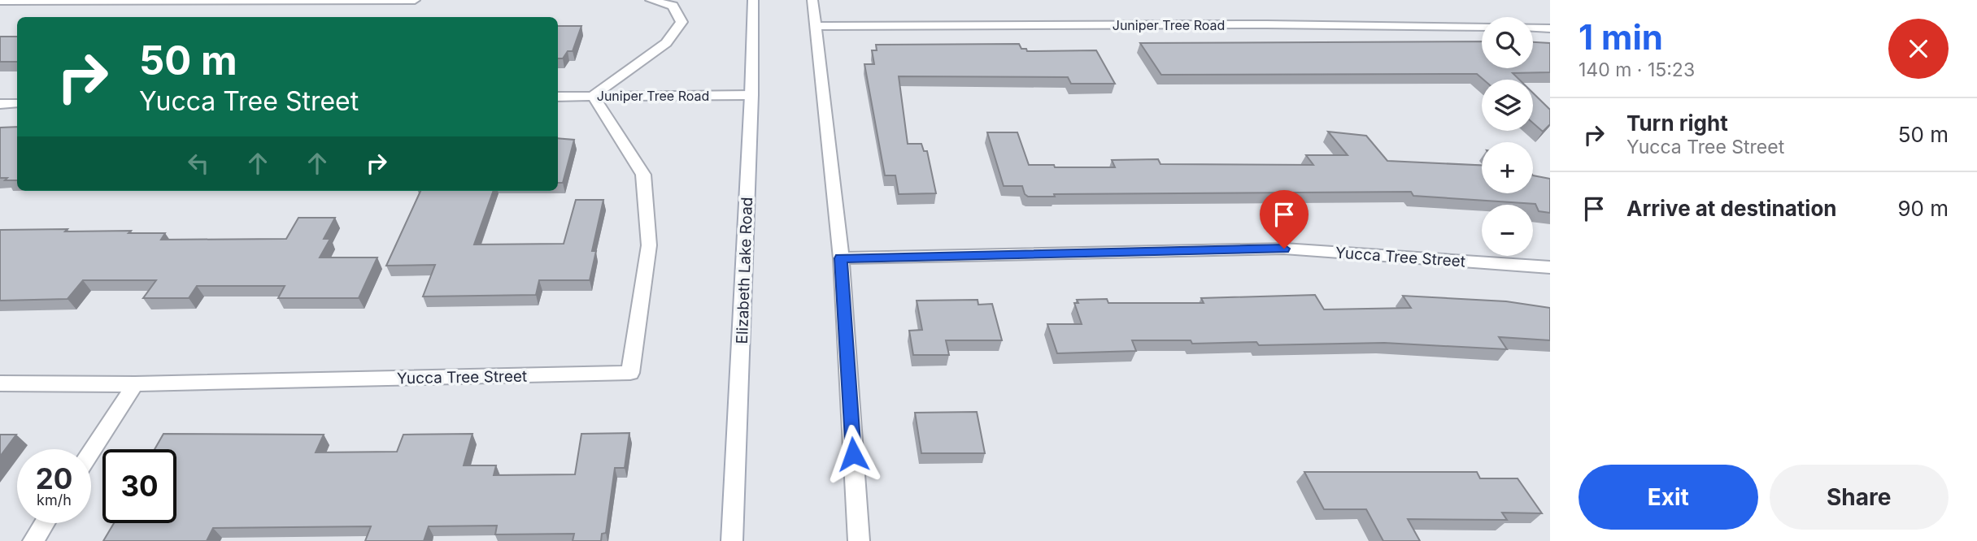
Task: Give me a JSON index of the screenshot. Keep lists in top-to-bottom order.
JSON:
{
  "streets": {
    "street": ["Juniper Tree Road", "Yucca Tree Street", "Elizabeth Lake Road"]
  },
  "crossings": [
    ["Juniper Tree Road", "Yucca Tree Street"],
    ["Juniper Tree Road", "Elizabeth Lake Road"]
  ],
  "page": {
    "heading": ["1 min", "140 m · 15:23"],
    "map_buttons": ["+", "−"],
    "turn": ["50 m", "Yucca Tree Street"],
    "list": [
      {
        "name": "Turn right",
        "note": "Yucca Tree Street",
        "value": "50 m"
      },
      {
        "name": "Arrive at destination",
        "value": "90 m"
      }
    ],
    "speed": "20 km/h",
    "limit": "30",
    "buttons": ["Exit", "Share"]
  }
}
